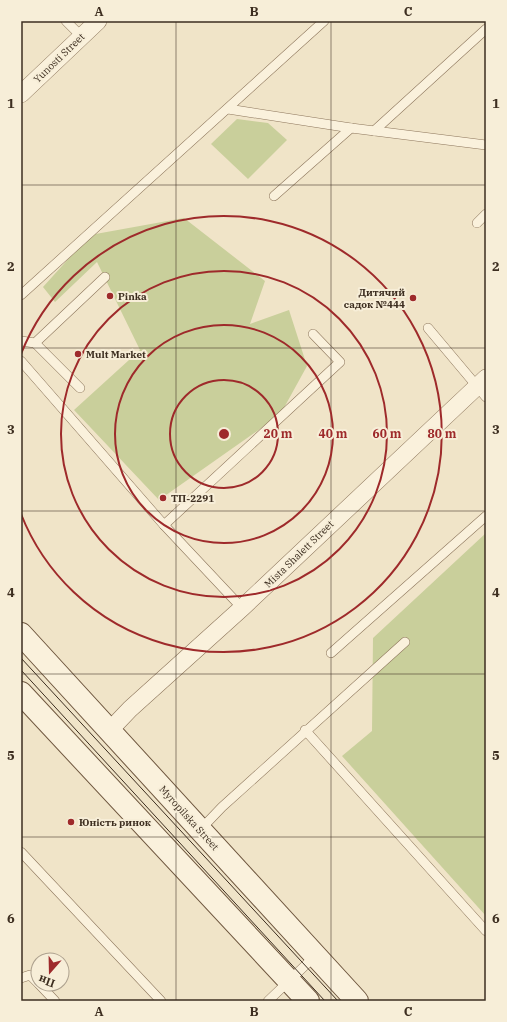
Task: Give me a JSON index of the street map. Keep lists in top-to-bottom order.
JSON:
{
  "streets": {
    "street": ["Yunosti Street", "Mista Shalett Street", "Myropilska Street"]
  },
  "crossings": [
    ["Mista Shalett Street", "Myropilska Street"]
  ],
  "places": [
    "Pinka",
    "Дитячий садок №444",
    "Mult Market",
    "ТП-2291",
    "Юність ринок"
  ],
  "north": "bottom",
  "grid": {
    "columns": ["A", "B", "C"],
    "rows": [
      "1",
      "2",
      "3",
      "4",
      "5",
      "6"
    ]
  },
  "rings": [
    "20 m",
    "40 m",
    "60 m",
    "80 m"
  ]
}
